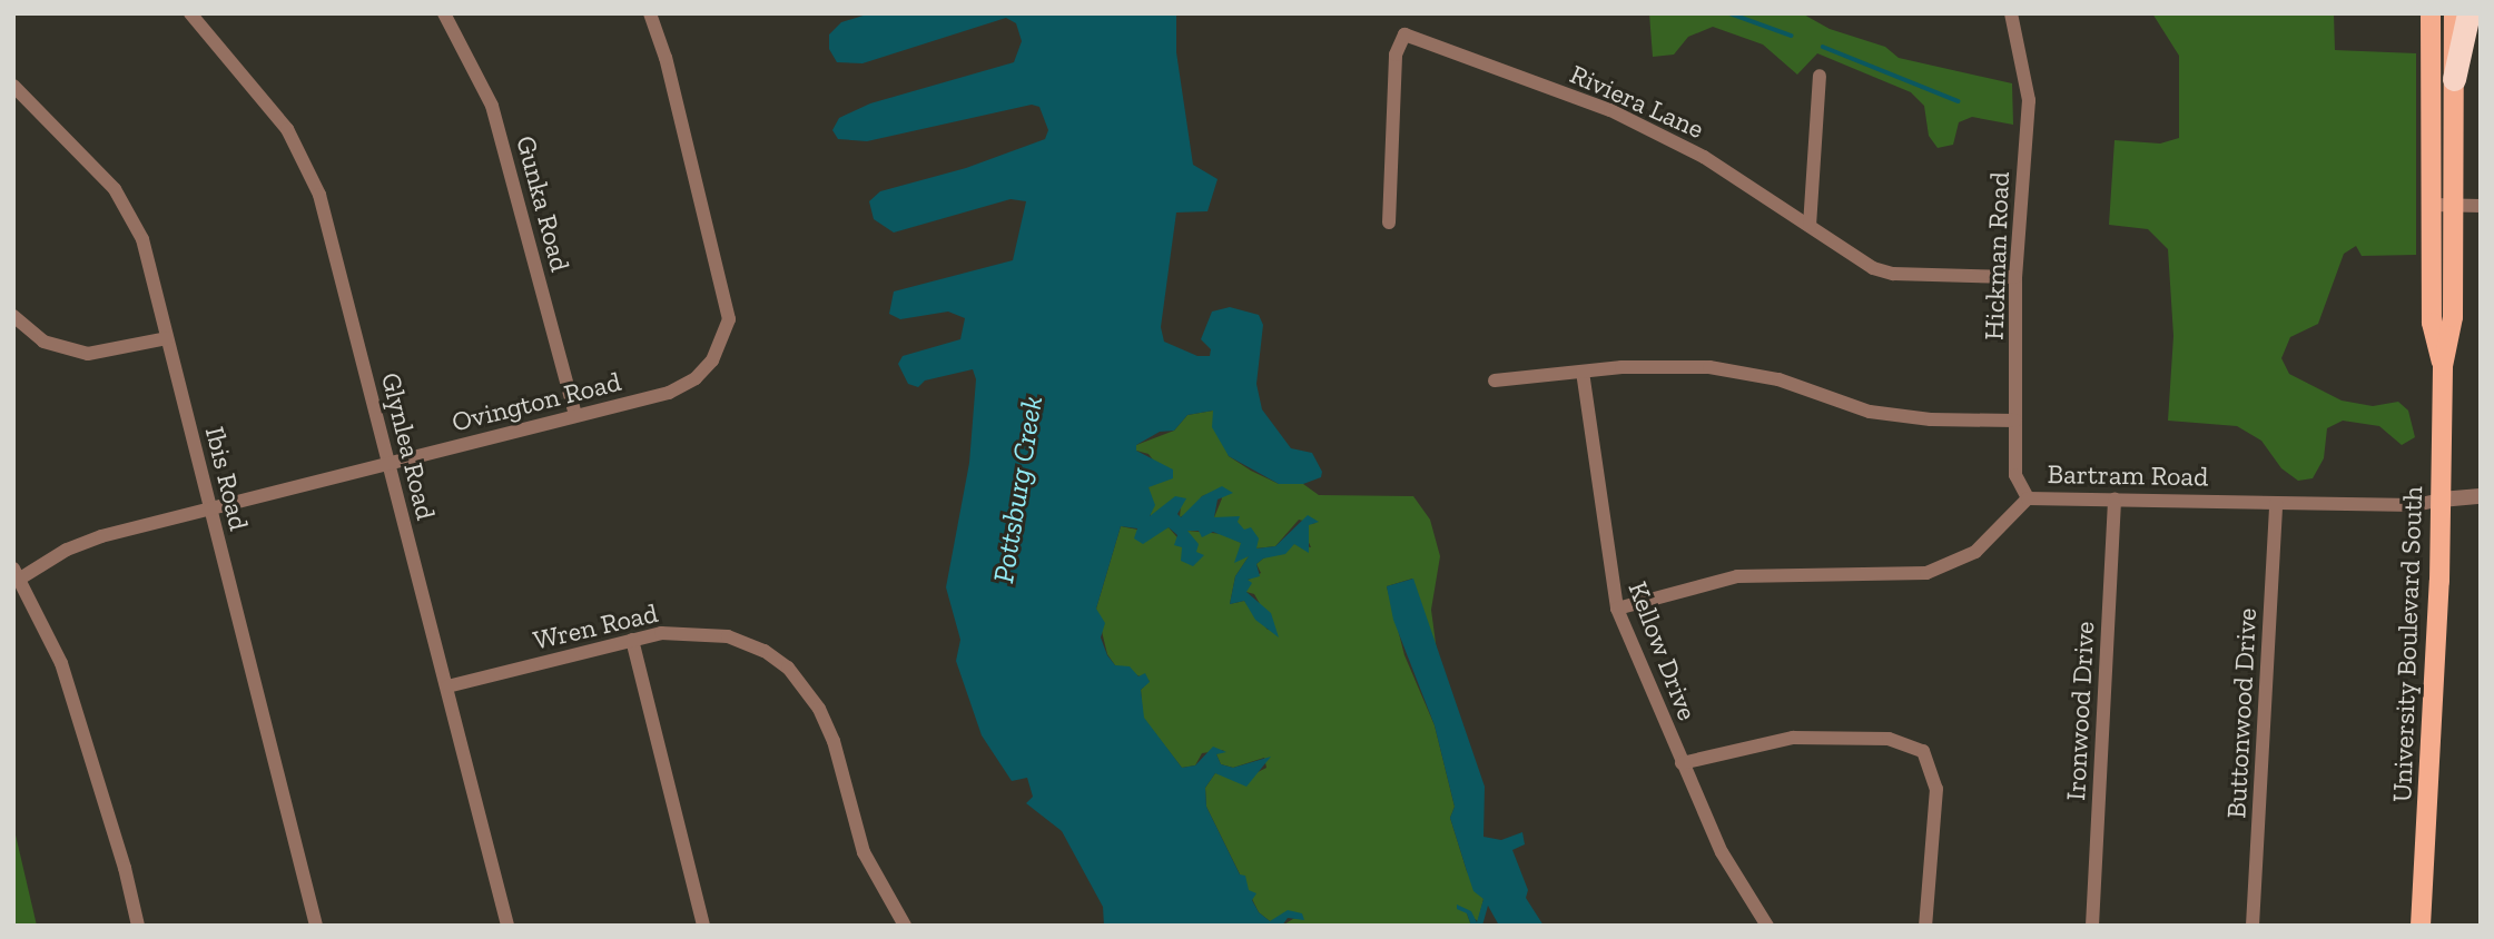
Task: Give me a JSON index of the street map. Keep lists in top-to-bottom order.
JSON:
{
  "streets": {
    "main road": ["University Boulevard South"],
    "street": [
      "Riviera Lane",
      "Gunka Road",
      "Hickman Road",
      "Ovington Road",
      "Glynlea Road",
      "Bartram Road",
      "Ibis Road",
      "Wren Road",
      "Kellow Drive",
      "Ironwood Drive",
      "Buttonwood Drive"
    ]
  },
  "crossings": [
    ["Riviera Lane", "Hickman Road"],
    ["Gunka Road", "Ovington Road"],
    ["Hickman Road", "Bartram Road"],
    ["Ovington Road", "Glynlea Road"],
    ["Ovington Road", "Ibis Road"],
    ["Glynlea Road", "Wren Road"],
    ["Bartram Road", "University Boulevard South"],
    ["Bartram Road", "Kellow Drive"],
    ["Bartram Road", "Ironwood Drive"],
    ["Bartram Road", "Buttonwood Drive"]
  ],
  "water": ["Pottsburg Creek"]
}
